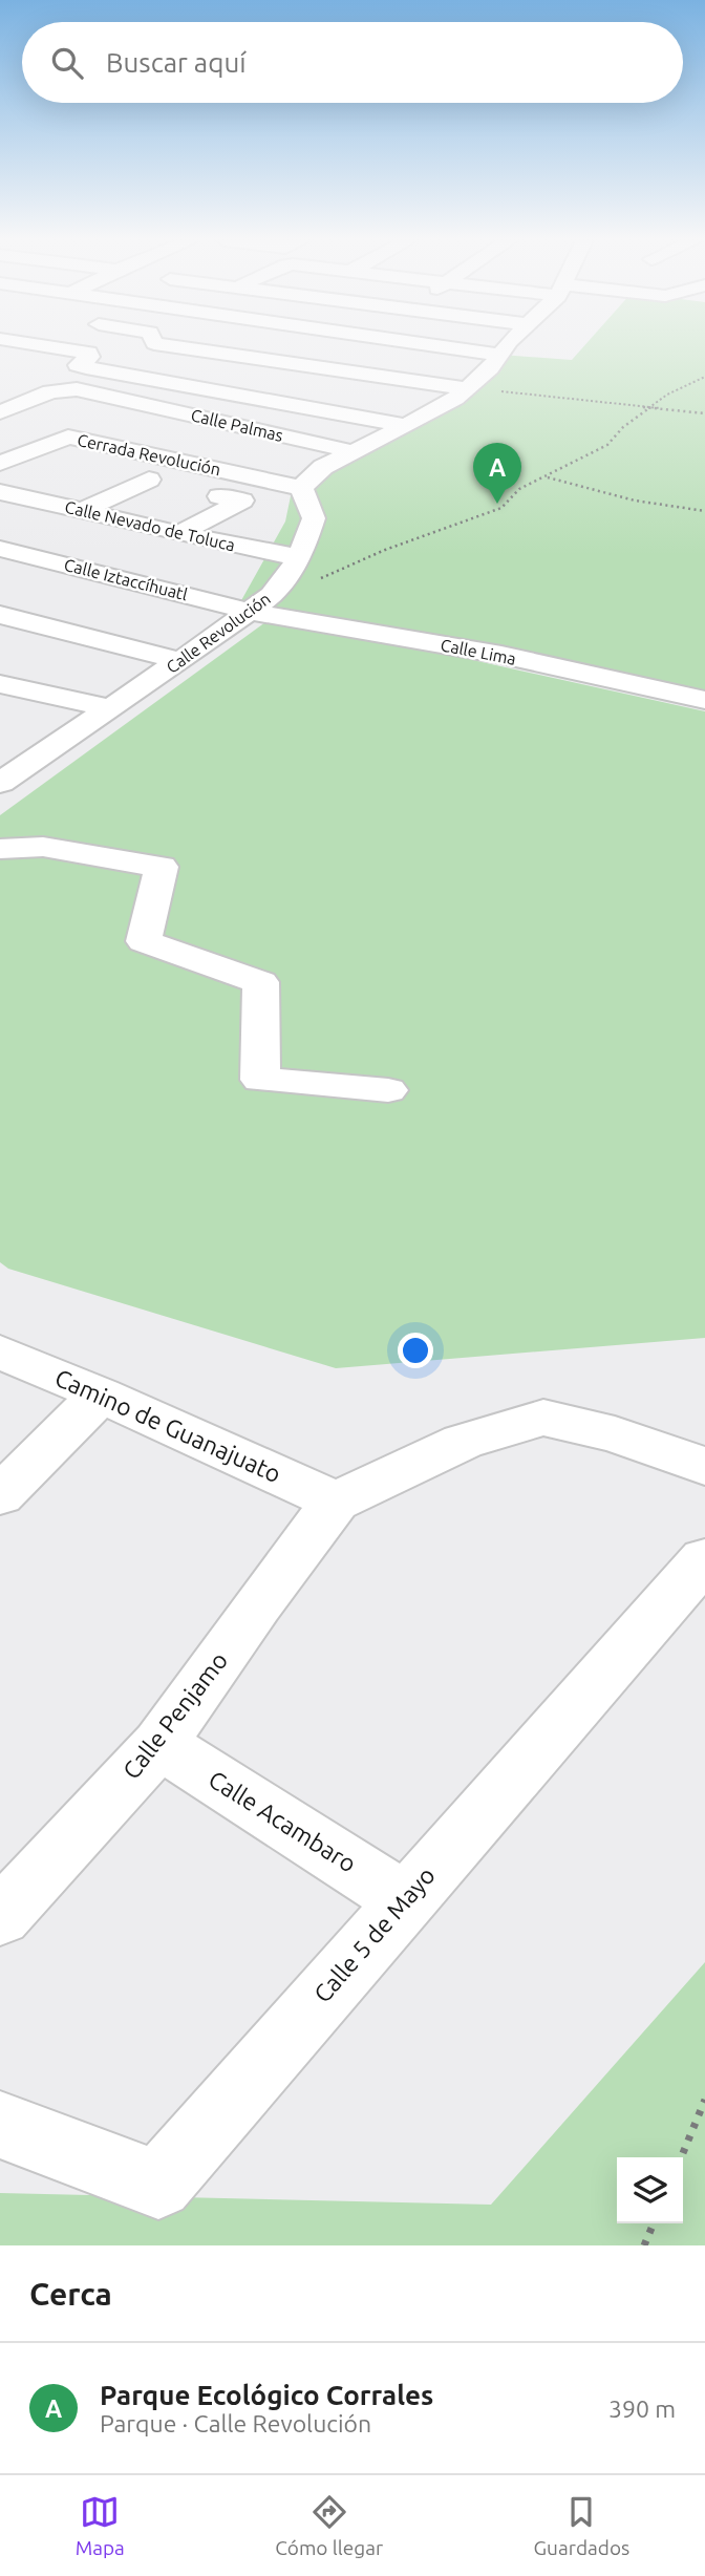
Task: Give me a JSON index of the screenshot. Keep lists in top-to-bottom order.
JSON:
{
  "streets": {
    "street": [
      "Calle Palmas",
      "Cerrada Revolución",
      "Calle Nevado de Toluca",
      "Calle Iztaccíhuatl",
      "Calle Revolución",
      "Calle Lima",
      "Camino de Guanajuato",
      "Calle Penjamo",
      "Calle Acambaro",
      "Calle 5 de Mayo"
    ]
  },
  "crossings": [
    ["Cerrada Revolución", "Calle Revolución"],
    ["Calle Nevado de Toluca", "Calle Revolución"],
    ["Calle Iztaccíhuatl", "Calle Revolución"],
    ["Calle Iztaccíhuatl", "Calle Lima"],
    ["Calle Revolución", "Calle Lima"],
    ["Camino de Guanajuato", "Calle Penjamo"],
    ["Calle Penjamo", "Calle Acambaro"],
    ["Calle Acambaro", "Calle 5 de Mayo"]
  ],
  "page": {
    "search": "Buscar aquí",
    "pins": "A",
    "heading": "Cerca",
    "list": [
      {
        "mark": "A",
        "name": "Parque Ecológico Corrales",
        "note": "Parque · Calle Revolución",
        "value": "390 m"
      }
    ],
    "nav": ["Mapa", "Cómo llegar", "Guardados"]
  }
}
